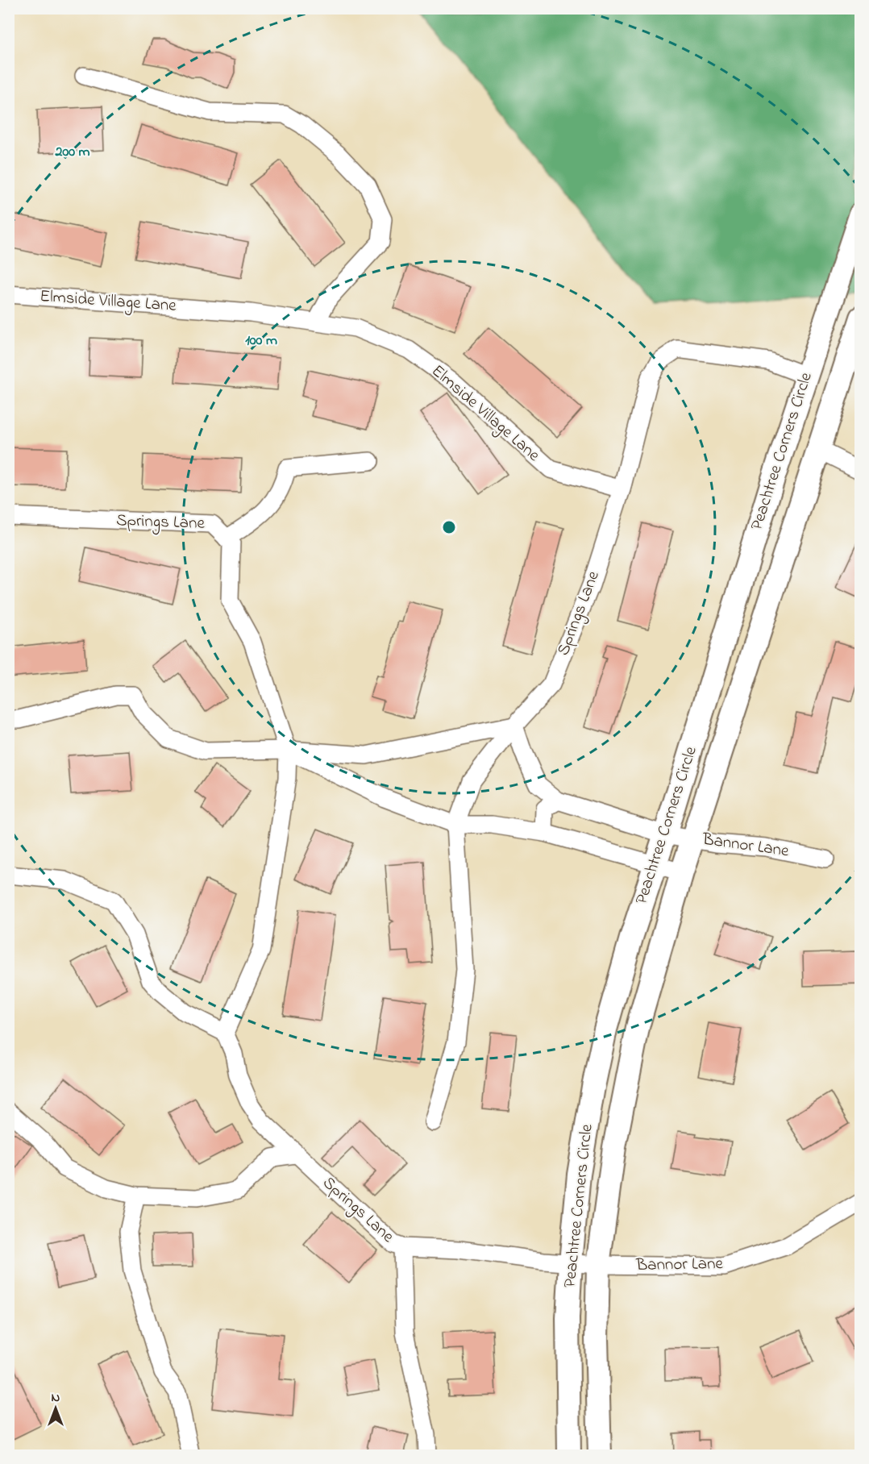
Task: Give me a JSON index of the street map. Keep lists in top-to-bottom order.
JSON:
{
  "streets": {
    "street": [
      "Elmside Village Lane",
      "Peachtree Corners Circle",
      "Springs Lane",
      "Bannor Lane"
    ]
  },
  "crossings": [
    ["Elmside Village Lane", "Springs Lane"],
    ["Peachtree Corners Circle", "Springs Lane"],
    ["Peachtree Corners Circle", "Bannor Lane"],
    ["Springs Lane", "Bannor Lane"]
  ],
  "north": "top",
  "rings": ["200 m", "100 m"]
}
